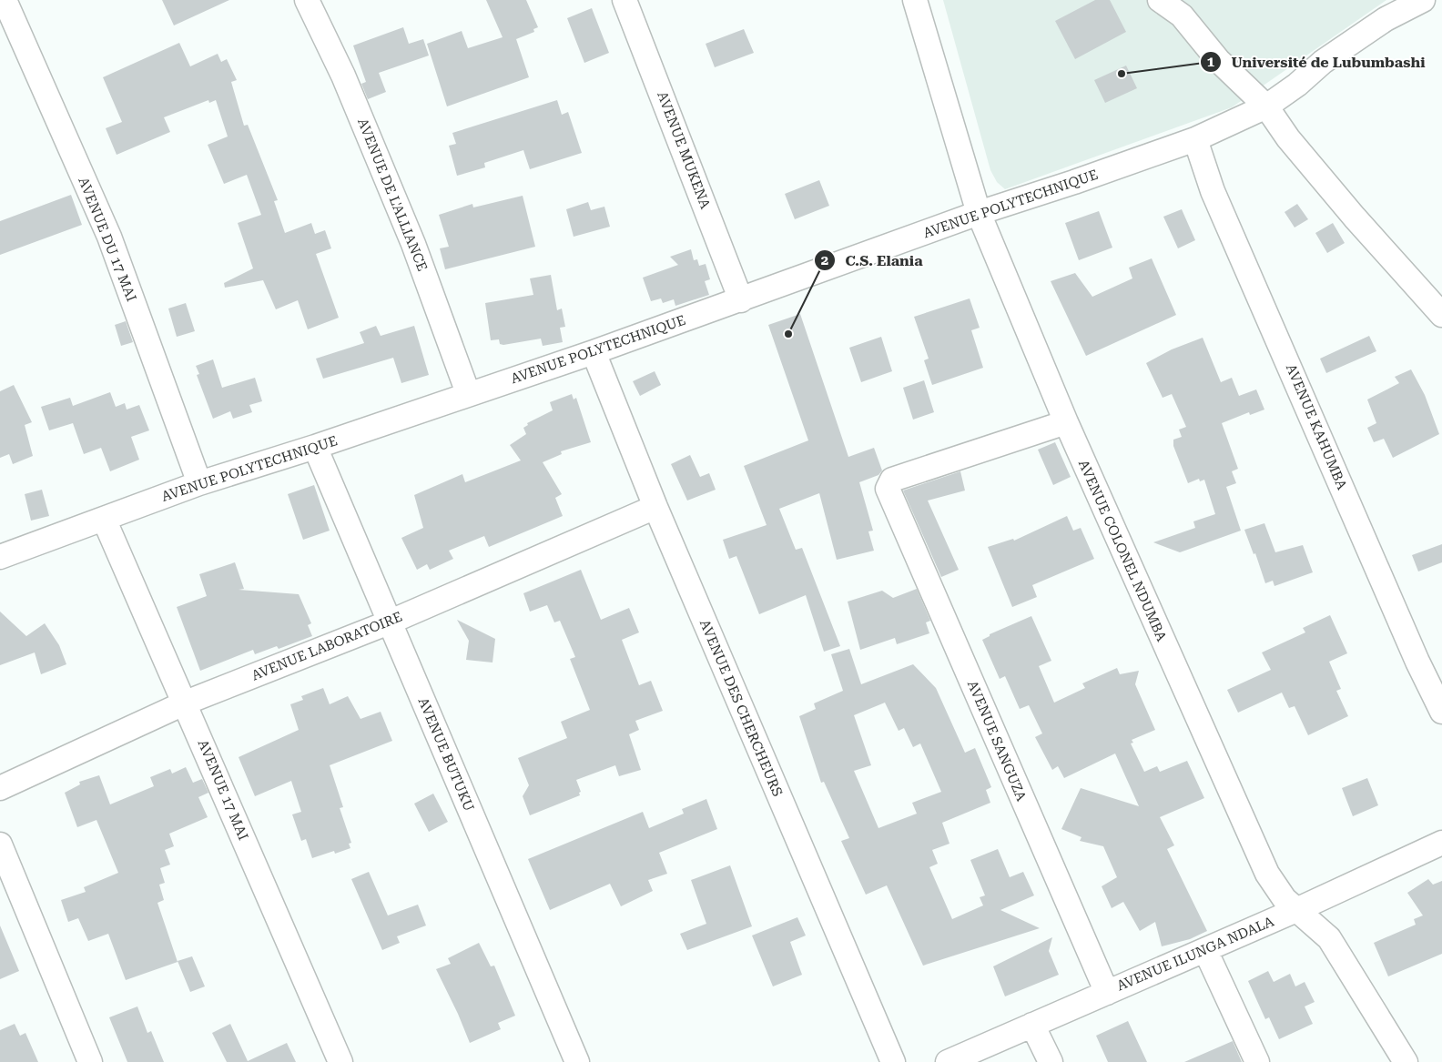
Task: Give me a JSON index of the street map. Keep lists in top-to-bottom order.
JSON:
{
  "streets": {
    "street": [
      "AVENUE MUKENA",
      "AVENUE DE L'ALLIANCE",
      "AVENUE POLYTECHNIQUE",
      "AVENUE DU 17 MAI",
      "AVENUE KAHUMBA",
      "AVENUE COLONEL NDUMBA",
      "AVENUE LABORATOIRE",
      "AVENUE DES CHERCHEURS",
      "AVENUE SANGUZA",
      "AVENUE BUTUKU",
      "AVENUE 17 MAI",
      "AVENUE ILUNGA NDALA"
    ]
  },
  "crossings": [
    ["AVENUE MUKENA", "AVENUE POLYTECHNIQUE"],
    ["AVENUE DE L'ALLIANCE", "AVENUE POLYTECHNIQUE"],
    ["AVENUE POLYTECHNIQUE", "AVENUE DU 17 MAI"],
    ["AVENUE POLYTECHNIQUE", "AVENUE KAHUMBA"],
    ["AVENUE POLYTECHNIQUE", "AVENUE COLONEL NDUMBA"],
    ["AVENUE POLYTECHNIQUE", "AVENUE DES CHERCHEURS"],
    ["AVENUE POLYTECHNIQUE", "AVENUE BUTUKU"],
    ["AVENUE POLYTECHNIQUE", "AVENUE 17 MAI"],
    ["AVENUE COLONEL NDUMBA", "AVENUE SANGUZA"],
    ["AVENUE COLONEL NDUMBA", "AVENUE ILUNGA NDALA"],
    ["AVENUE LABORATOIRE", "AVENUE DES CHERCHEURS"],
    ["AVENUE LABORATOIRE", "AVENUE BUTUKU"],
    ["AVENUE LABORATOIRE", "AVENUE 17 MAI"],
    ["AVENUE SANGUZA", "AVENUE ILUNGA NDALA"]
  ],
  "places": ["Université de Lubumbashi", "C.S. Elania"]
}
